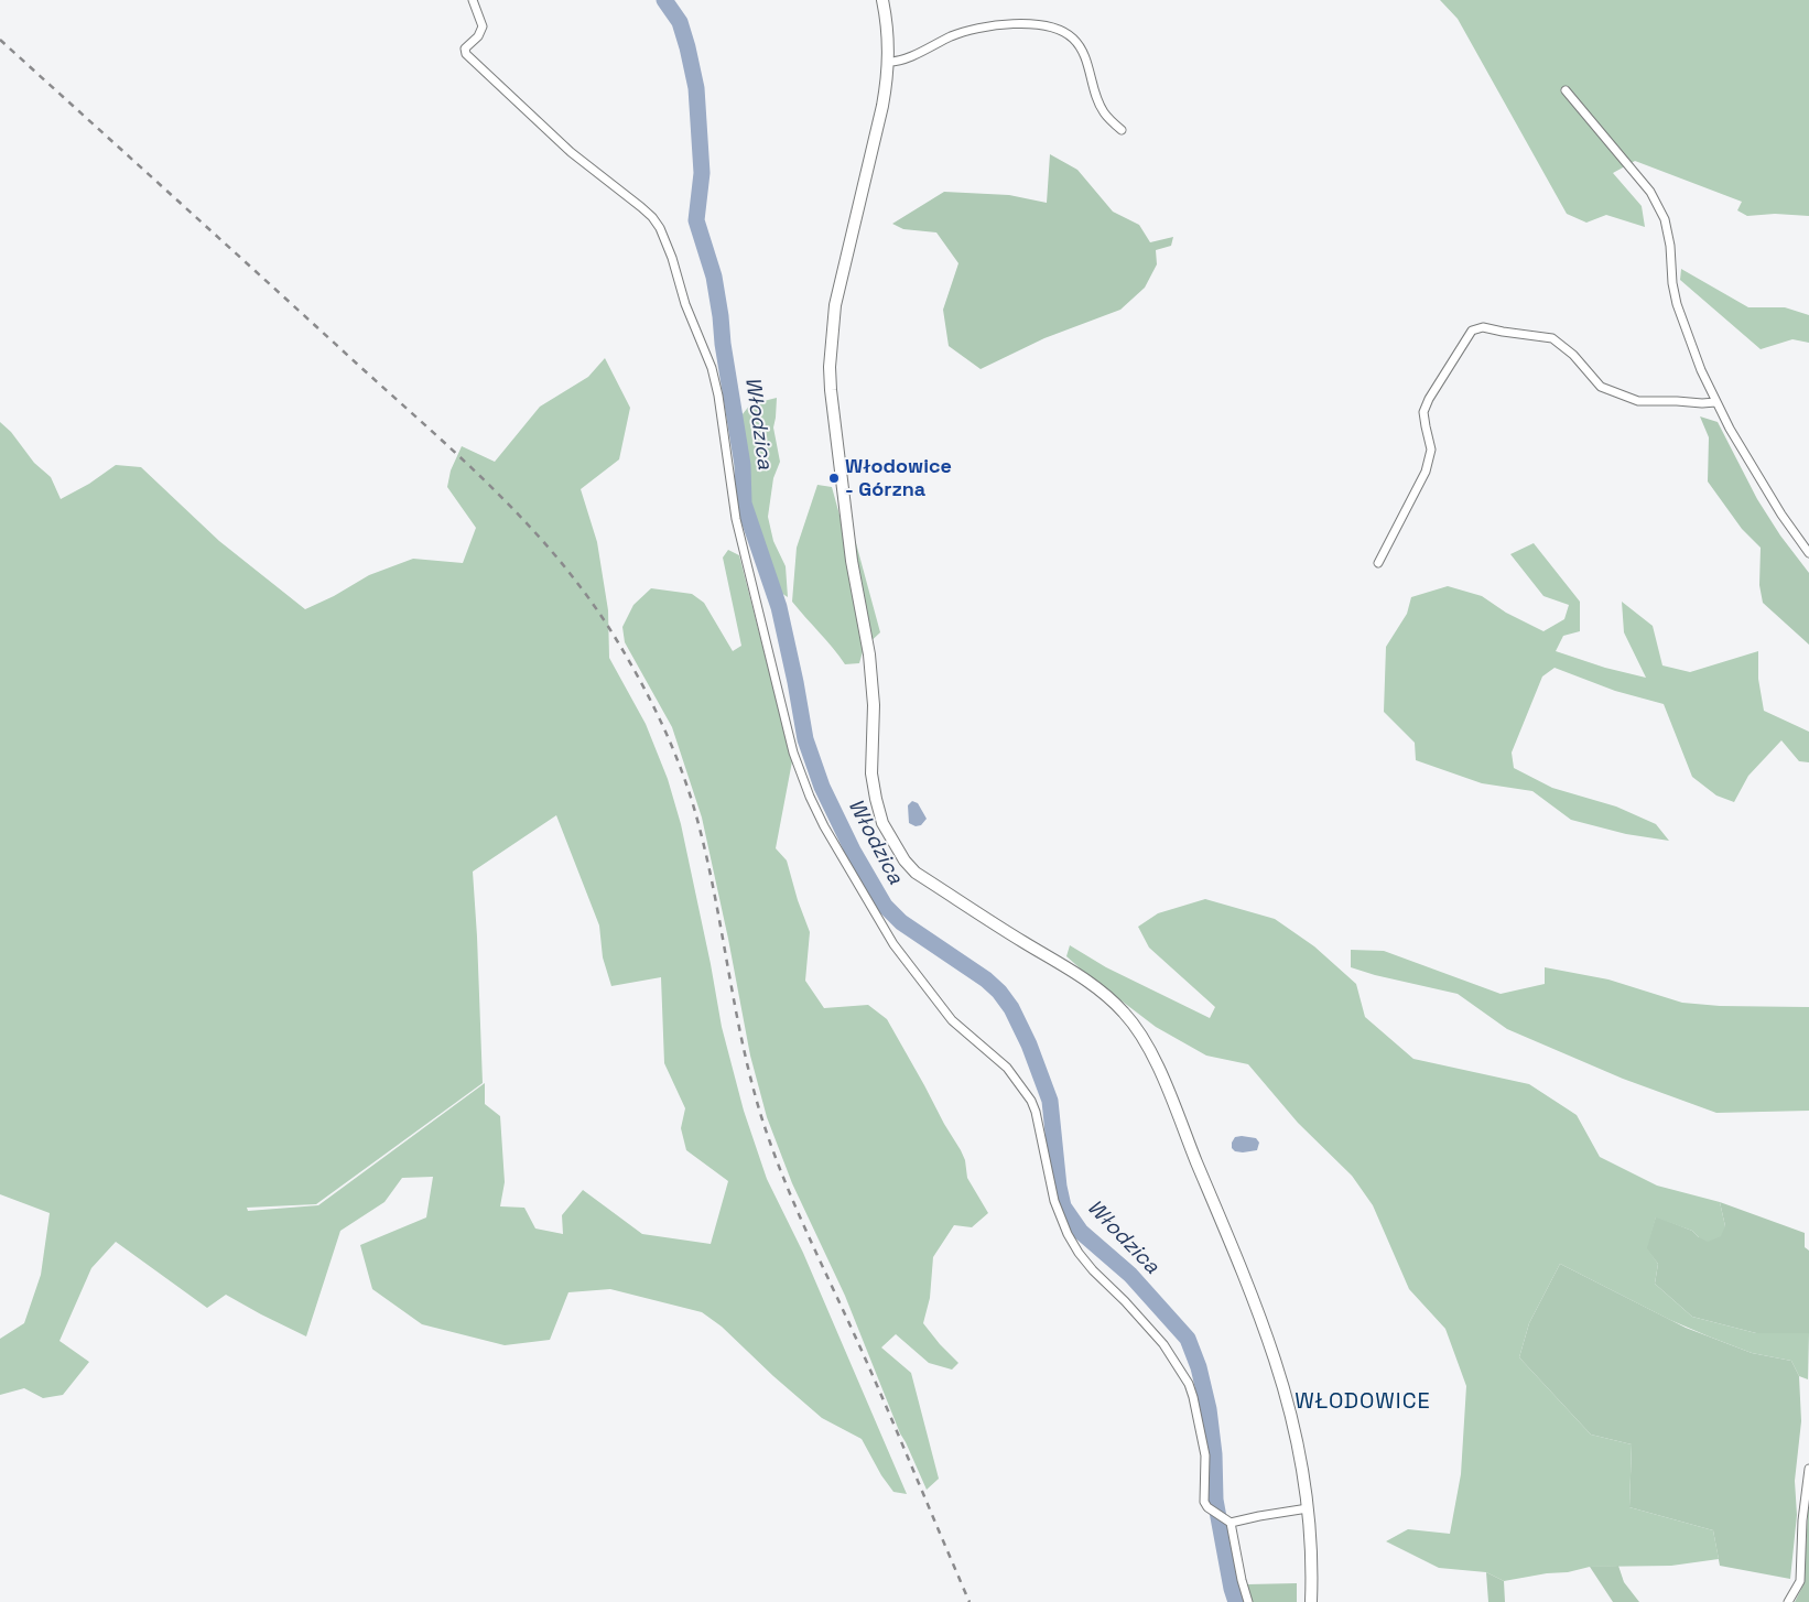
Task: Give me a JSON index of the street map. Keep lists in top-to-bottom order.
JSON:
{
  "districts": ["WŁODOWICE"],
  "water": ["Włodzica"],
  "places": ["Włodowice - Górzna"]
}
